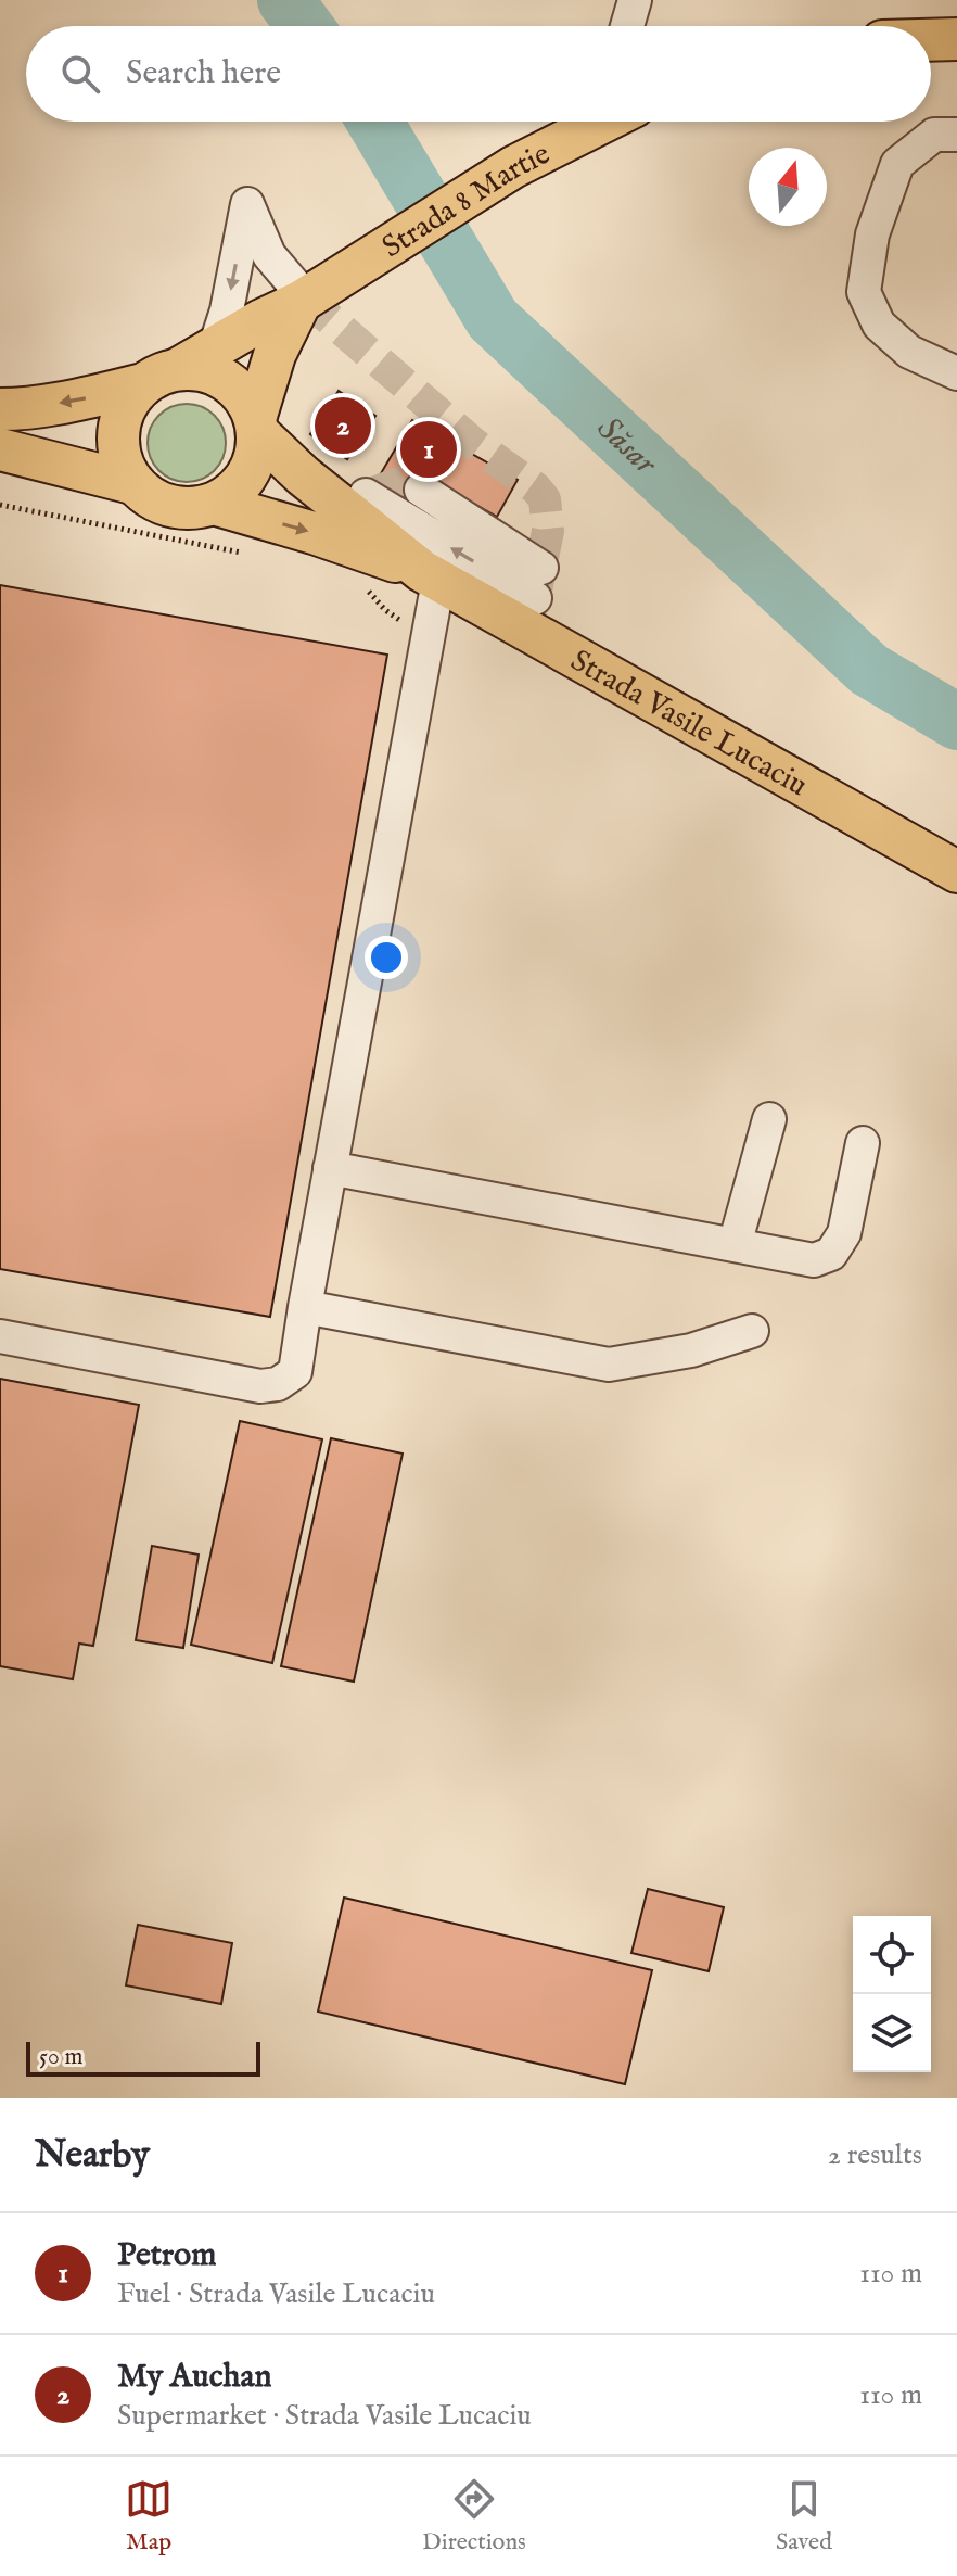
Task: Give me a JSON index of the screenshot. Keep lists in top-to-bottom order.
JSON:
{
  "streets": {
    "main road": ["Strada 8 Martie", "Strada Vasile Lucaciu"]
  },
  "crossings": [
    ["Strada 8 Martie", "Strada Vasile Lucaciu"]
  ],
  "water": ["Săsar"],
  "scale_bar": "50 m",
  "north": "top",
  "page": {
    "search": "Search here",
    "pins": ["2", "1"],
    "scale": "50 m",
    "heading": ["Nearby", "2 results"],
    "list": [
      {
        "mark": "1",
        "name": "Petrom",
        "note": "Fuel · Strada Vasile Lucaciu",
        "value": "110 m"
      },
      {
        "mark": "2",
        "name": "My Auchan",
        "note": "Supermarket · Strada Vasile Lucaciu",
        "value": "110 m"
      }
    ],
    "nav": ["Map", "Directions", "Saved"]
  }
}
